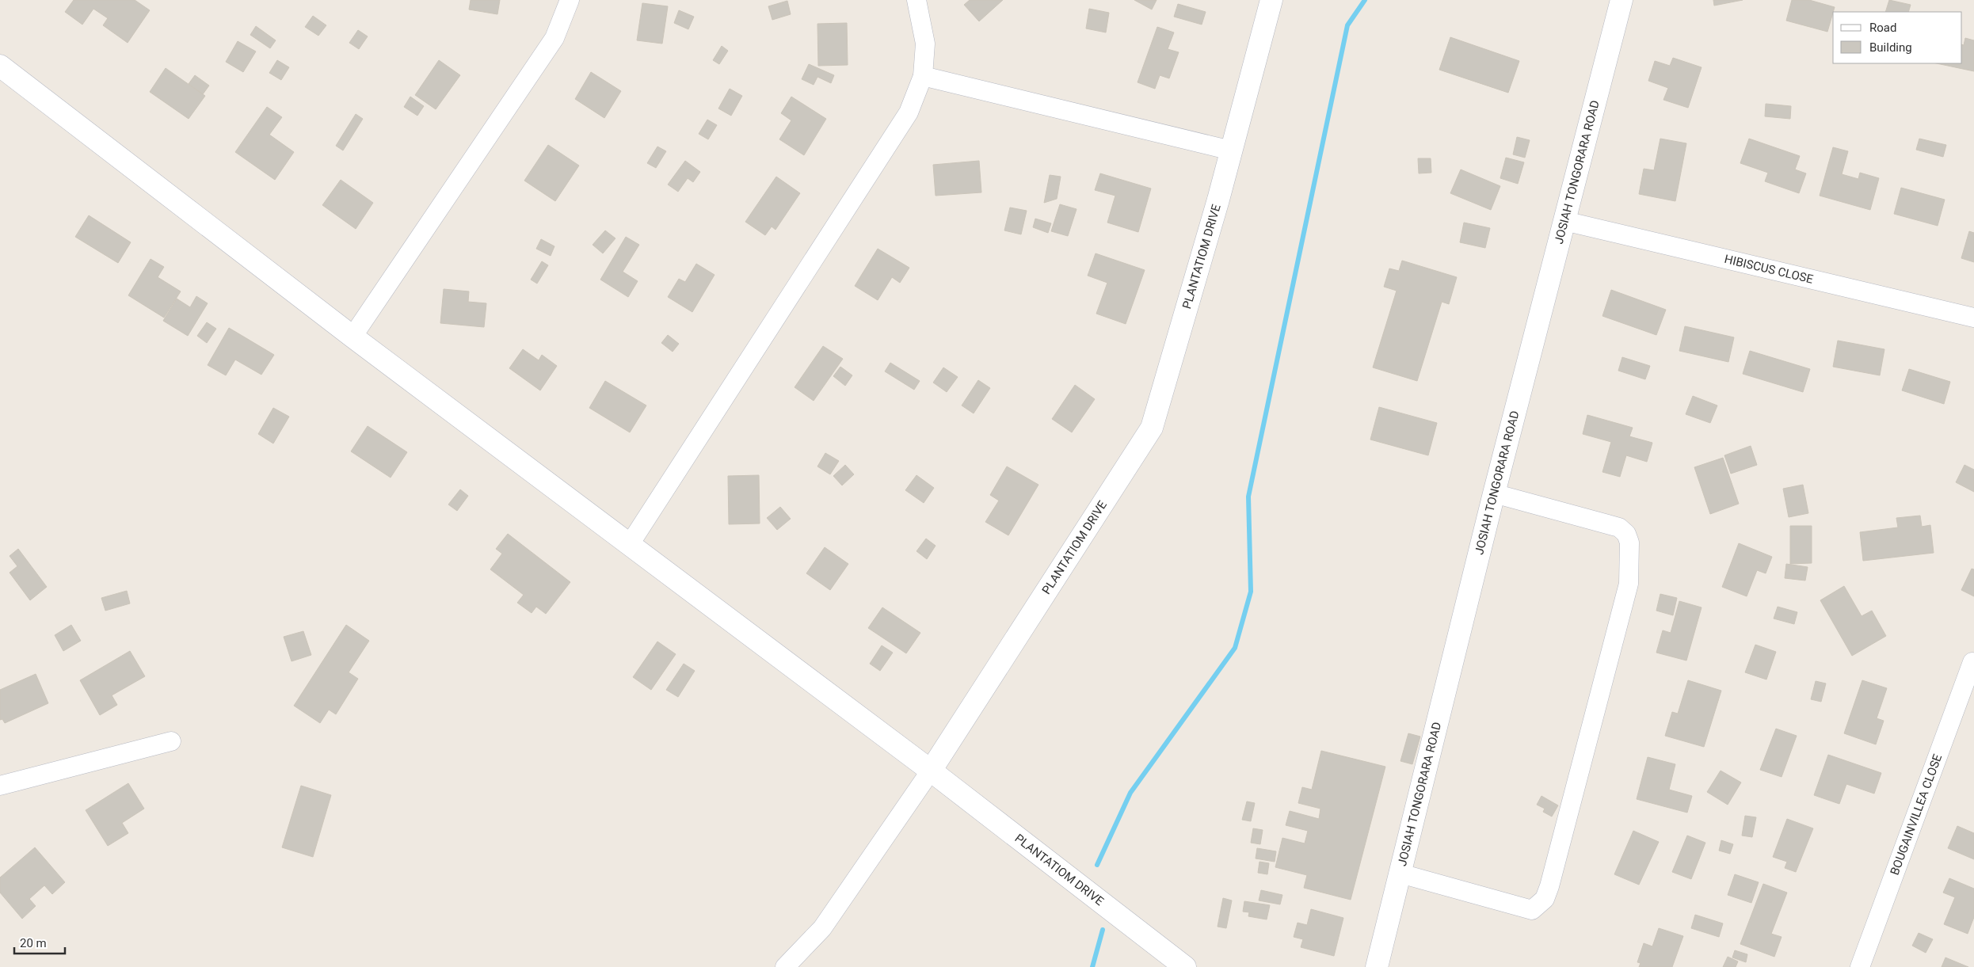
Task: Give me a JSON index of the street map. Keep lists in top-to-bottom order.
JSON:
{
  "streets": {
    "street": [
      "JOSIAH TONGORARA ROAD",
      "PLANTATIOM DRIVE",
      "HIBISCUS CLOSE",
      "BOUGAINVILLEA CLOSE"
    ]
  },
  "crossings": [
    ["JOSIAH TONGORARA ROAD", "HIBISCUS CLOSE"]
  ],
  "legend": ["Road", "Building"],
  "scale_bar": "20 m"
}
